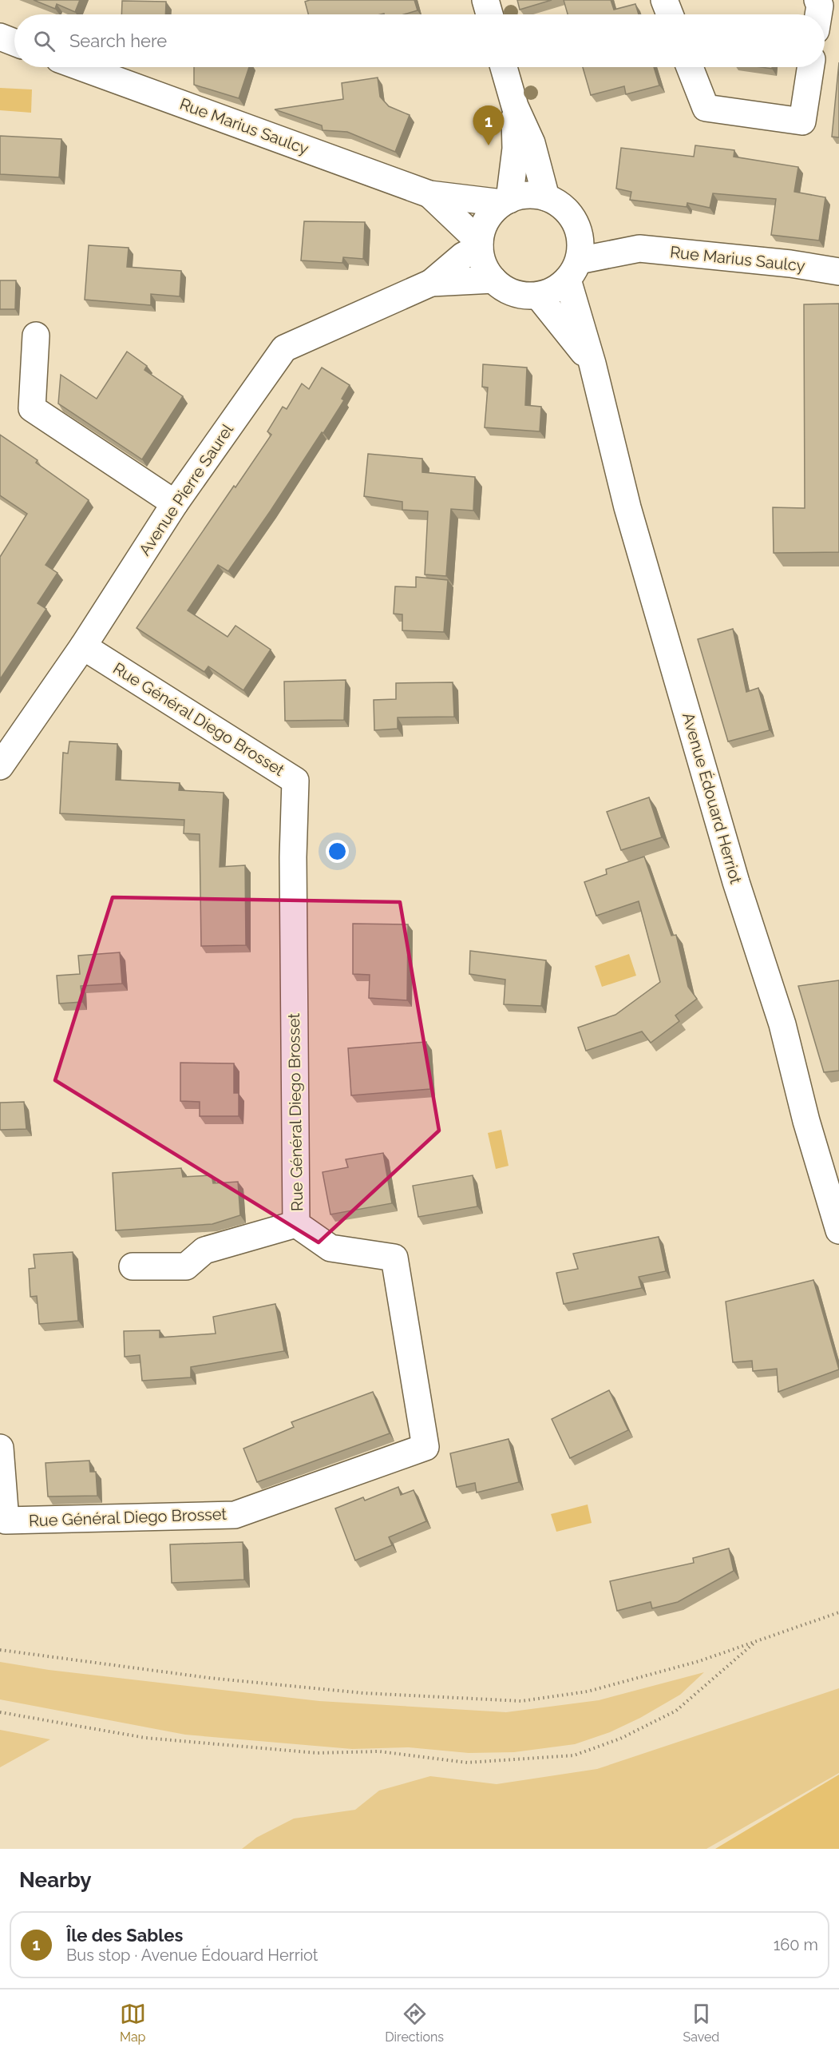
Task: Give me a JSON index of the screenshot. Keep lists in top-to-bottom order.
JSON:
{
  "streets": {
    "street": [
      "Rue Marius Saulcy",
      "Avenue Pierre Saurel",
      "Rue Général Diego Brosset",
      "Avenue Édouard Herriot"
    ]
  },
  "crossings": [
    ["Rue Marius Saulcy", "Avenue Pierre Saurel"],
    ["Rue Marius Saulcy", "Avenue Édouard Herriot"],
    ["Avenue Pierre Saurel", "Rue Général Diego Brosset"],
    ["Avenue Pierre Saurel", "Avenue Édouard Herriot"]
  ],
  "page": {
    "search": "Search here",
    "pins": "1",
    "heading": "Nearby",
    "list": [
      {
        "mark": "1",
        "name": "Île des Sables",
        "note": "Bus stop · Avenue Édouard Herriot",
        "value": "160 m"
      }
    ],
    "nav": ["Map", "Directions", "Saved"]
  }
}
